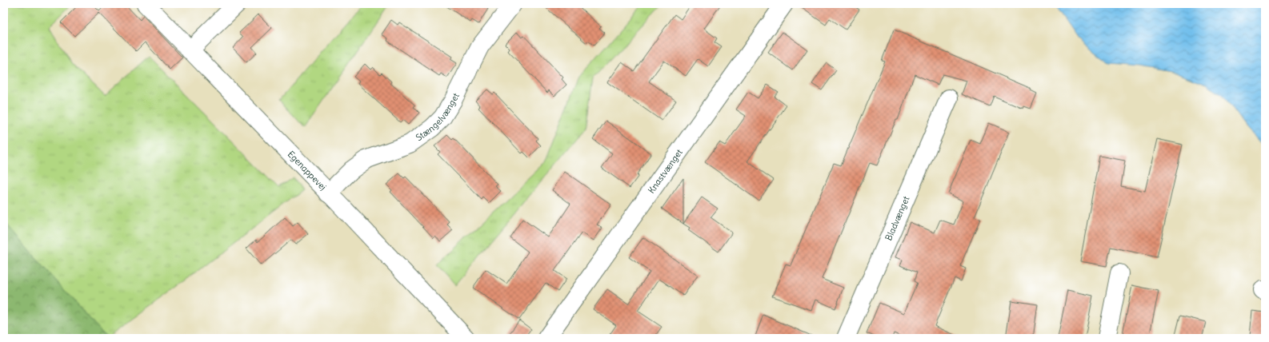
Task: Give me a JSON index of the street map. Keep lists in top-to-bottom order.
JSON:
{
  "streets": {
    "street": [
      "Stængelvænget",
      "Egenappevej",
      "Knastvænget",
      "Bladvænget"
    ]
  },
  "crossings": [
    ["Stængelvænget", "Egenappevej"]
  ]
}
